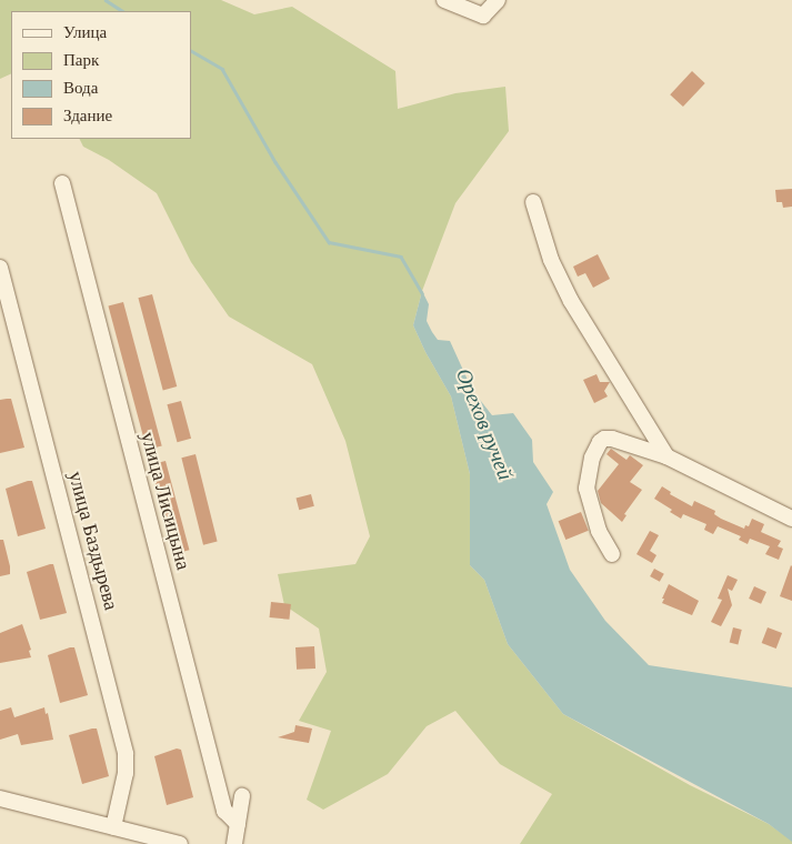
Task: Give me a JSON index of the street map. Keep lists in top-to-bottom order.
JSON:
{
  "streets": {
    "street": ["улица Лисицына", "улица Баздырева"]
  },
  "water": ["Орехов ручей"],
  "legend": [
    "Улица",
    "Парк",
    "Вода",
    "Здание"
  ]
}
